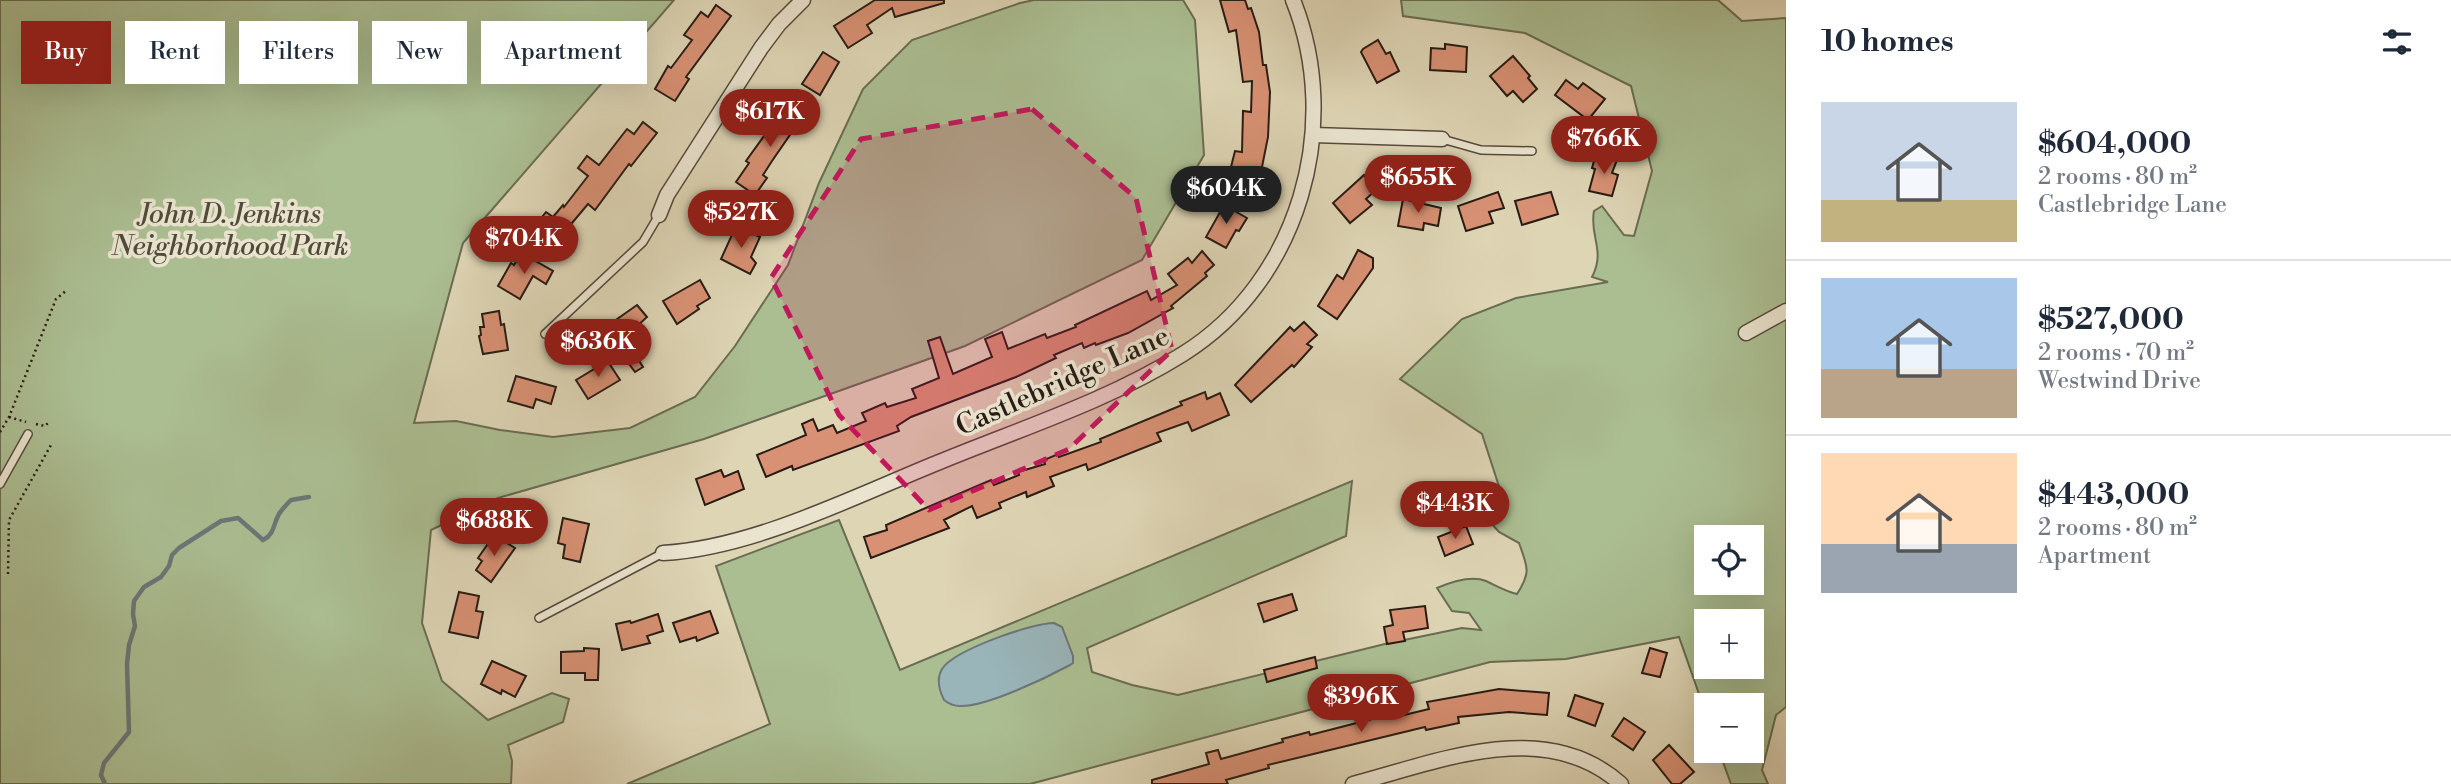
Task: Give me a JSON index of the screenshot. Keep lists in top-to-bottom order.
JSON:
{
  "streets": {
    "street": ["Castlebridge Lane"]
  },
  "parks": ["John D. Jenkins Neighborhood Park"],
  "page": {
    "heading": "10 homes",
    "chip": [
      "Buy",
      "Rent",
      "Filters",
      "New",
      "Apartment"
    ],
    "list": [
      {
        "name": "$604,000",
        "note": "2 rooms · 80 m² · Castlebridge Lane"
      },
      {
        "name": "$527,000",
        "note": "2 rooms · 70 m² · Westwind Drive"
      },
      {
        "name": "$443,000",
        "note": "2 rooms · 80 m² · Apartment"
      }
    ],
    "price": [
      "$617K",
      "$766K",
      "$655K",
      "$604K",
      "$527K",
      "$704K",
      "$636K",
      "$443K",
      "$688K",
      "$396K"
    ],
    "map_buttons": ["+", "−"]
  }
}
